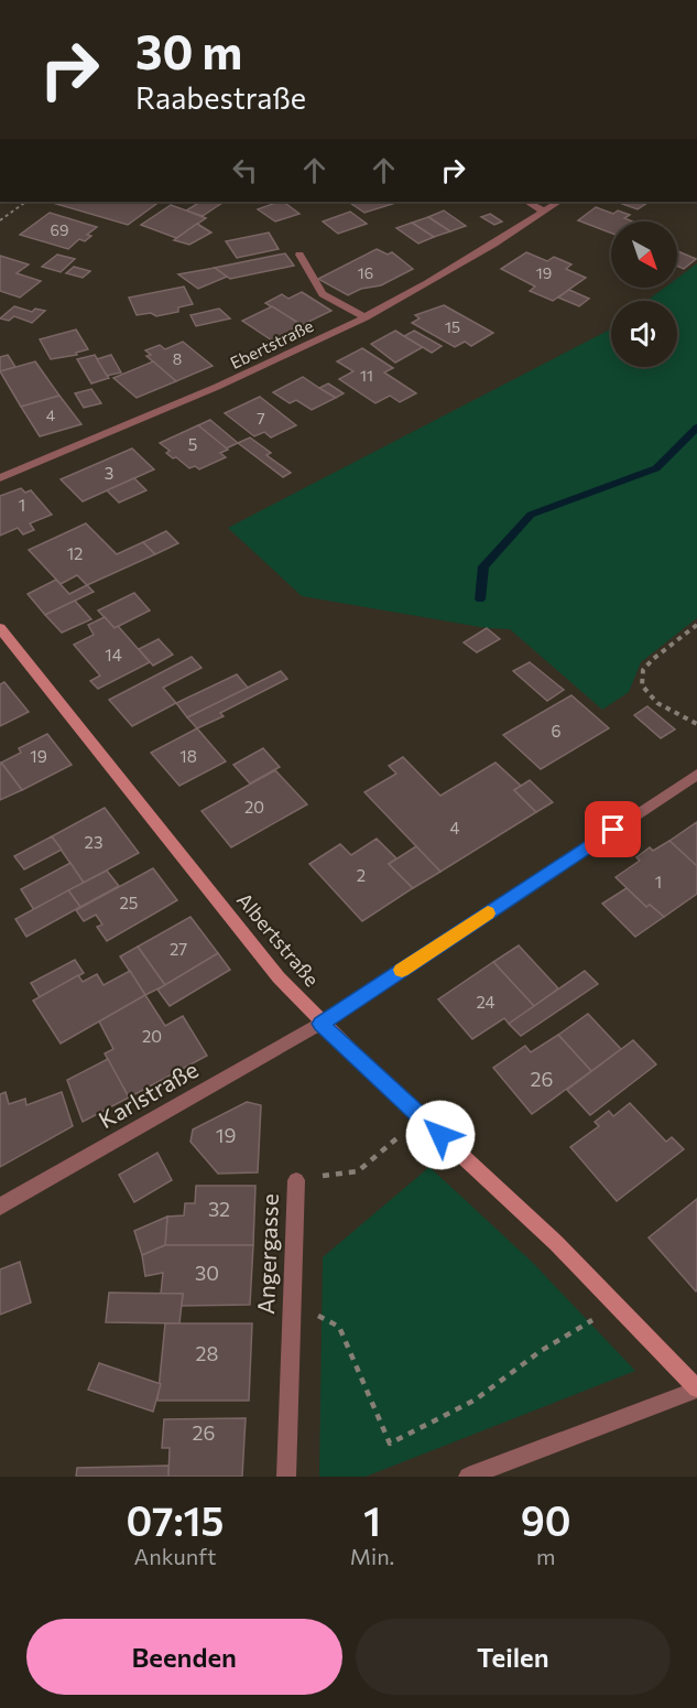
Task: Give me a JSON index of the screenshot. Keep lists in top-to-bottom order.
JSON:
{
  "streets": {
    "street": [
      "Ebertstraße",
      "Albertstraße",
      "Karlstraße",
      "Angergasse"
    ]
  },
  "crossings": [
    ["Albertstraße", "Karlstraße"],
    ["Albertstraße", "Angergasse"]
  ],
  "house_numbers": [
    "69",
    "16",
    "19",
    "15",
    "8",
    "11",
    "4",
    "7",
    "5",
    "3",
    "1",
    "12",
    "14",
    "6",
    "19",
    "18",
    "20",
    "4",
    "23",
    "2",
    "1",
    "25",
    "27",
    "24",
    "20",
    "26",
    "19",
    "32",
    "30",
    "28",
    "26"
  ],
  "north": "bottom right",
  "page": {
    "turn": ["30 m", "Raabestraße"],
    "eta": [
      "07:15",
      "Ankunft",
      "1",
      "Min.",
      "90",
      "m"
    ],
    "buttons": ["Beenden", "Teilen"]
  }
}
